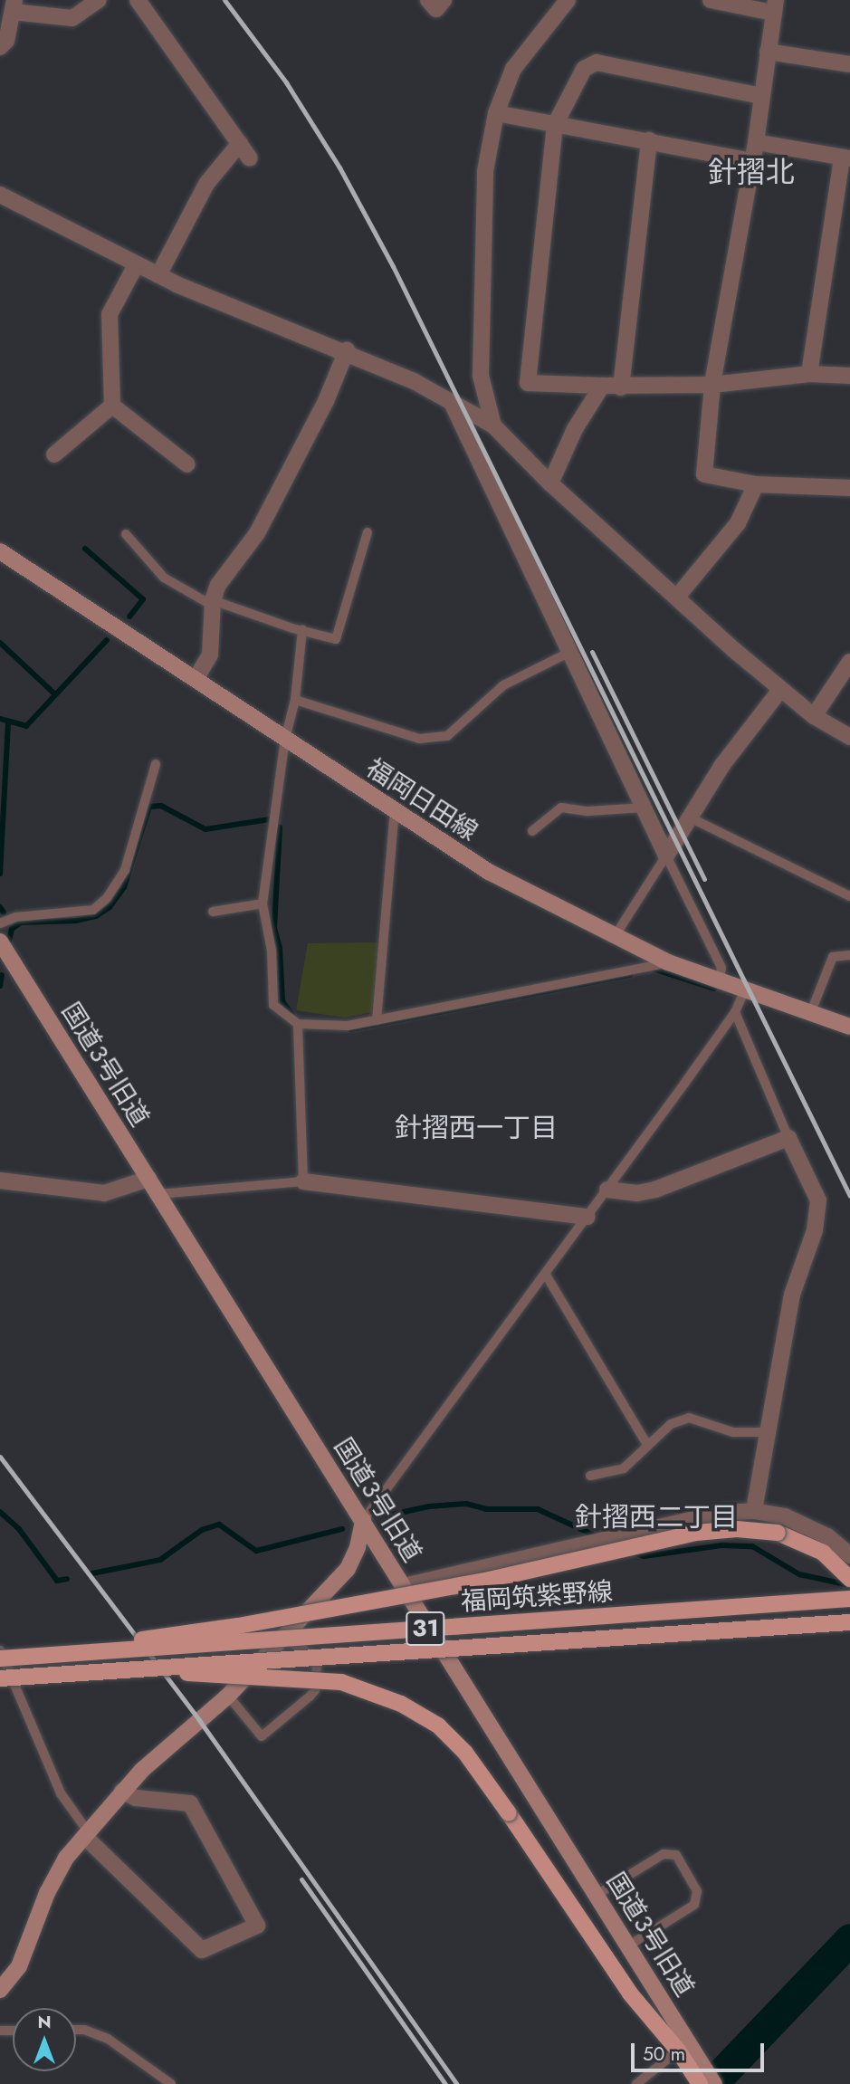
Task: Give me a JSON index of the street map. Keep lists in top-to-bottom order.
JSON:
{
  "streets": {
    "main road": ["福岡筑紫野線", "31"],
    "street": ["福岡日田線", "国道3号旧道"]
  },
  "districts": ["針摺北", "針摺西一丁目", "針摺西二丁目"],
  "scale_bar": "50 m",
  "north": "top"
}
